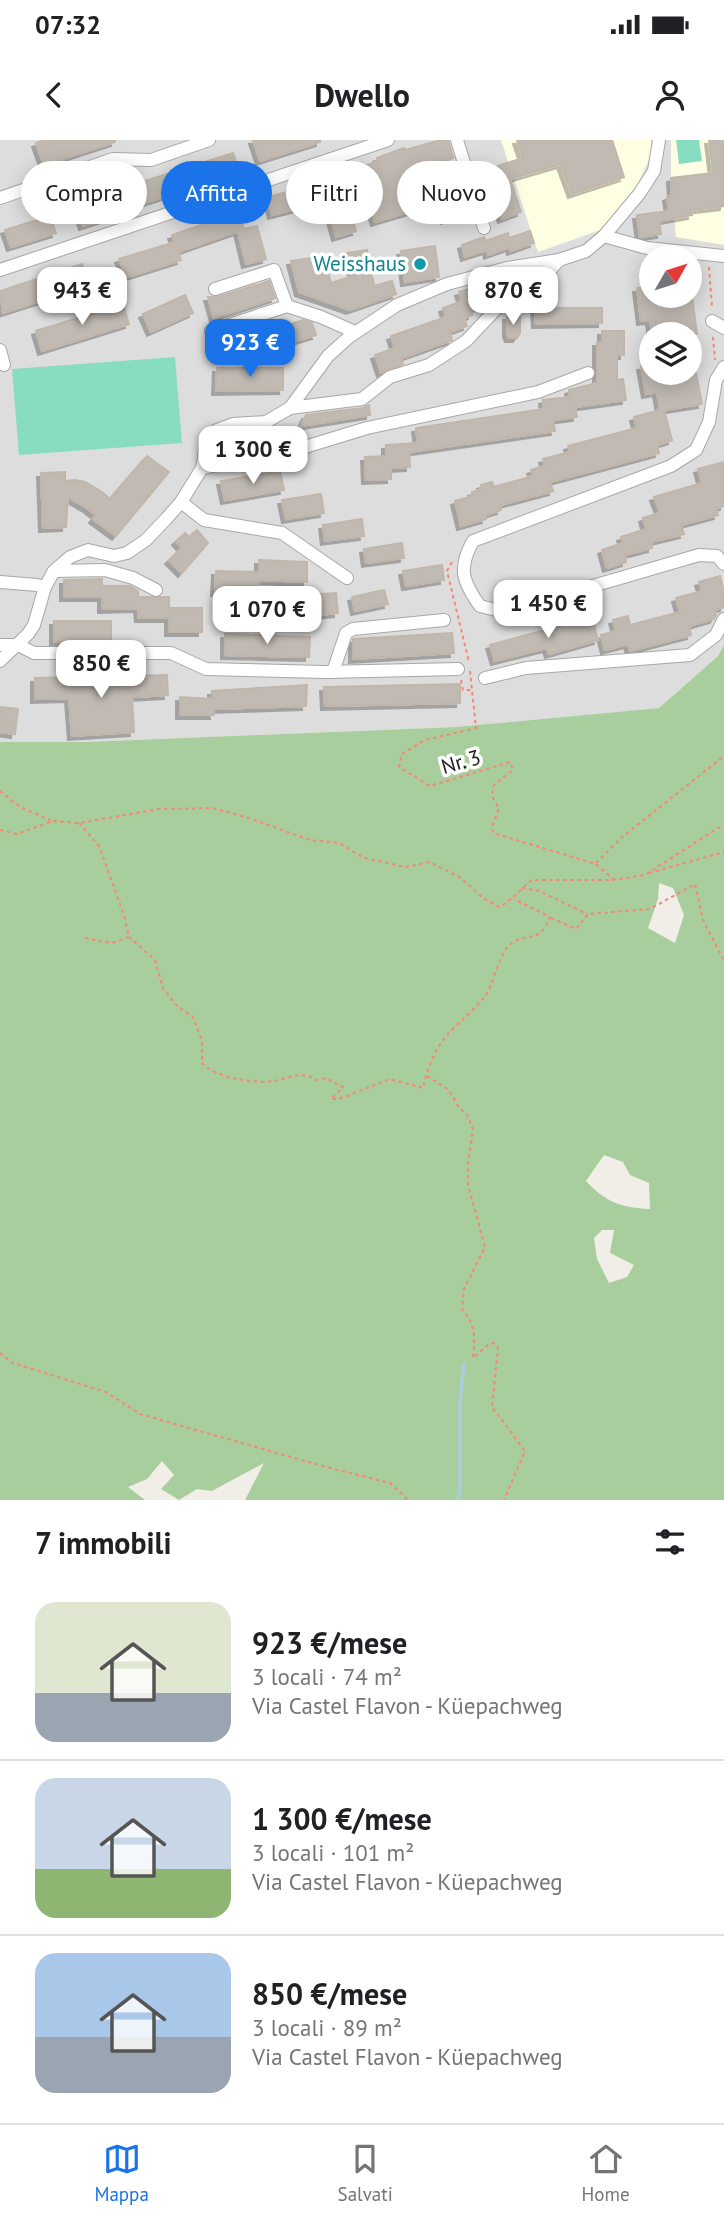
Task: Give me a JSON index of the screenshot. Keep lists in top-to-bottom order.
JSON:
{
  "streets": {
    "path": ["Nr. 3"]
  },
  "places": ["Weisshaus"],
  "north": "top right",
  "page": {
    "status": "07:32",
    "header": "Dwello",
    "chip": [
      "Compra",
      "Affitta",
      "Filtri",
      "Nuovo"
    ],
    "price": [
      "943 €",
      "870 €",
      "923 €",
      "1 300 €",
      "1 450 €",
      "1 070 €",
      "850 €"
    ],
    "heading": "7 immobili",
    "list": [
      {
        "name": "923 €/mese",
        "note": "3 locali · 74 m² · Via Castel Flavon - Küepachweg"
      },
      {
        "name": "1 300 €/mese",
        "note": "3 locali · 101 m² · Via Castel Flavon - Küepachweg"
      },
      {
        "name": "850 €/mese",
        "note": "3 locali · 89 m² · Via Castel Flavon - Küepachweg"
      }
    ],
    "tabs": ["Mappa", "Salvati", "Home"]
  }
}
